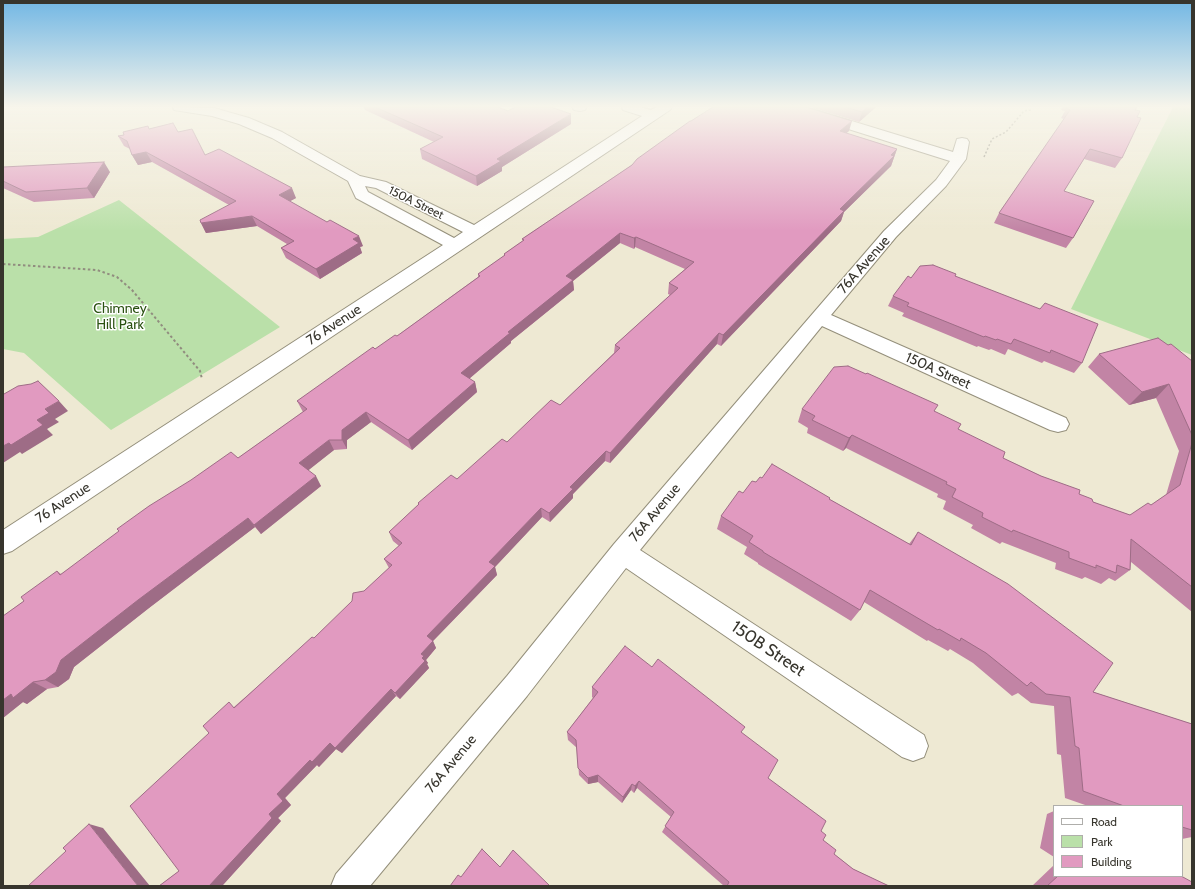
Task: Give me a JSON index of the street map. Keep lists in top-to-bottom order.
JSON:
{
  "streets": {
    "street": [
      "150A Street",
      "76A Avenue",
      "76 Avenue",
      "150B Street"
    ]
  },
  "crossings": [
    ["150A Street", "76A Avenue"],
    ["150A Street", "76 Avenue"],
    ["76A Avenue", "150B Street"]
  ],
  "parks": ["Chimney Hill Park"],
  "legend": ["Road", "Park", "Building"]
}
